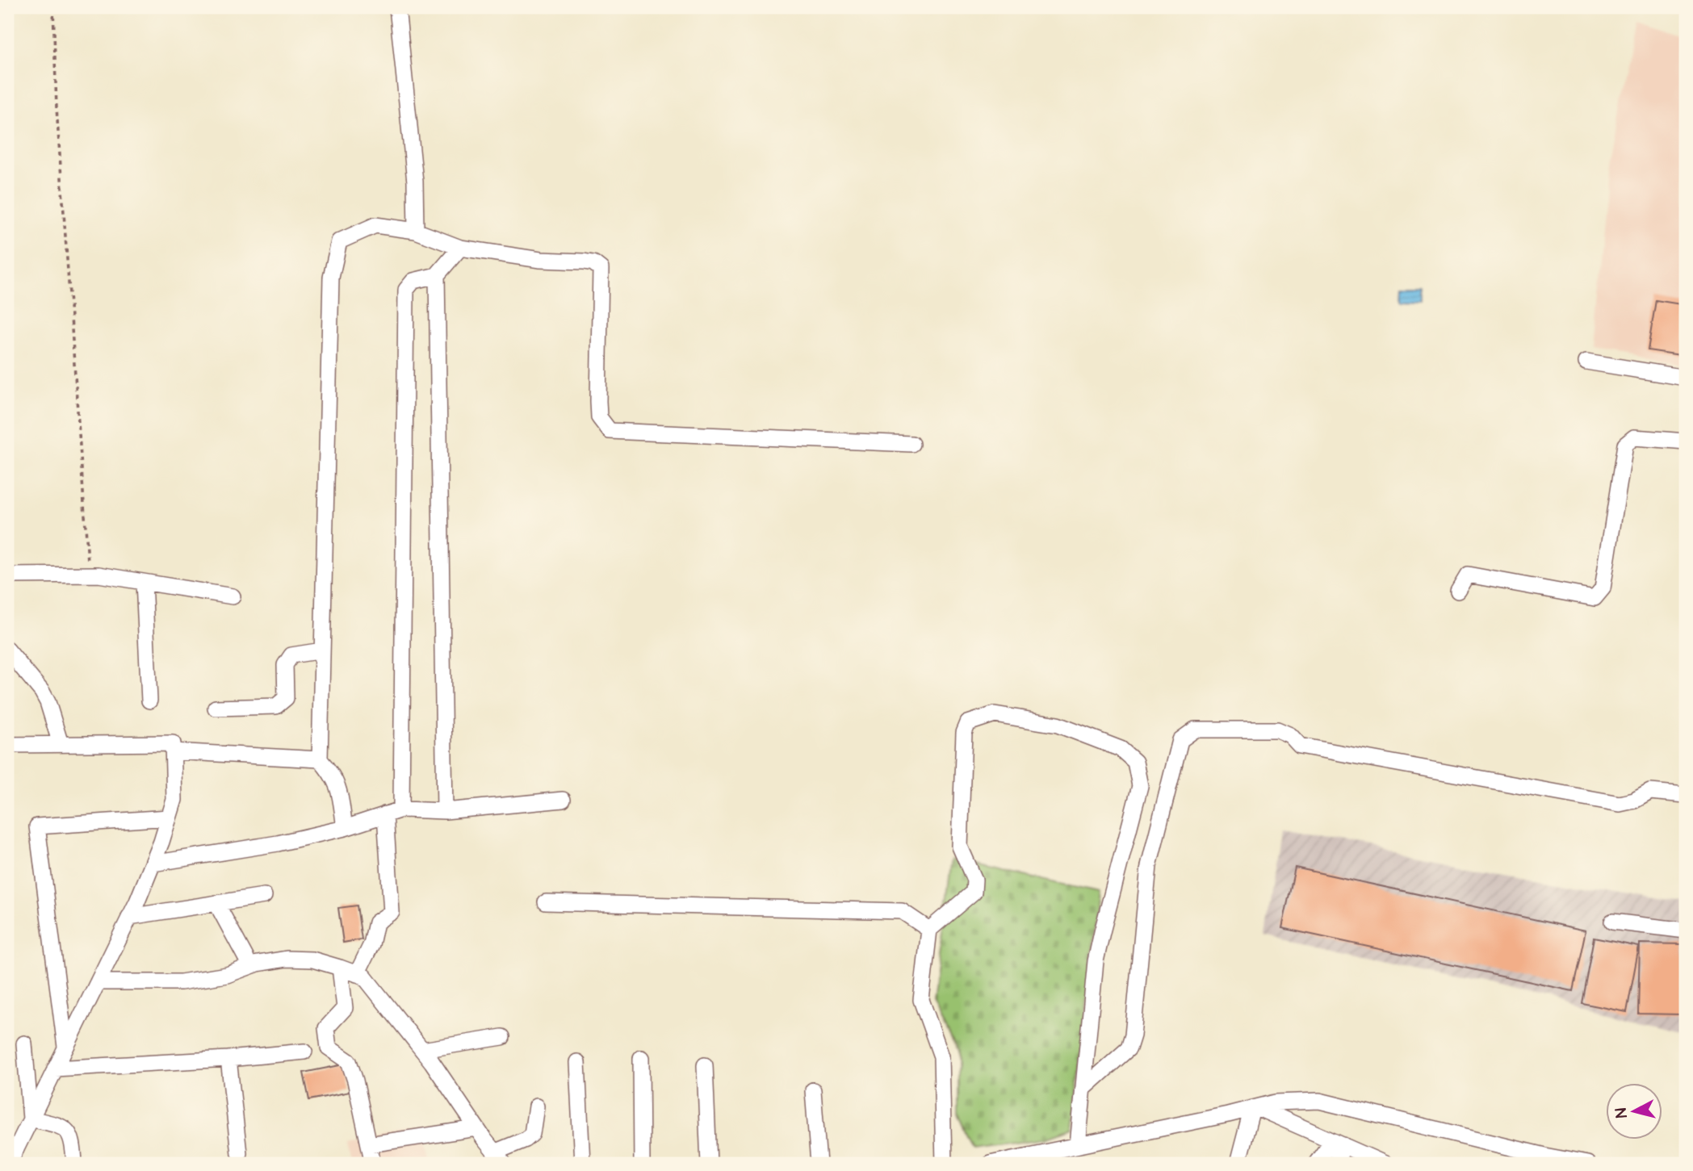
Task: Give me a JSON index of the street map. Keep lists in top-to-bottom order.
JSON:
{
  "north": "left"
}
